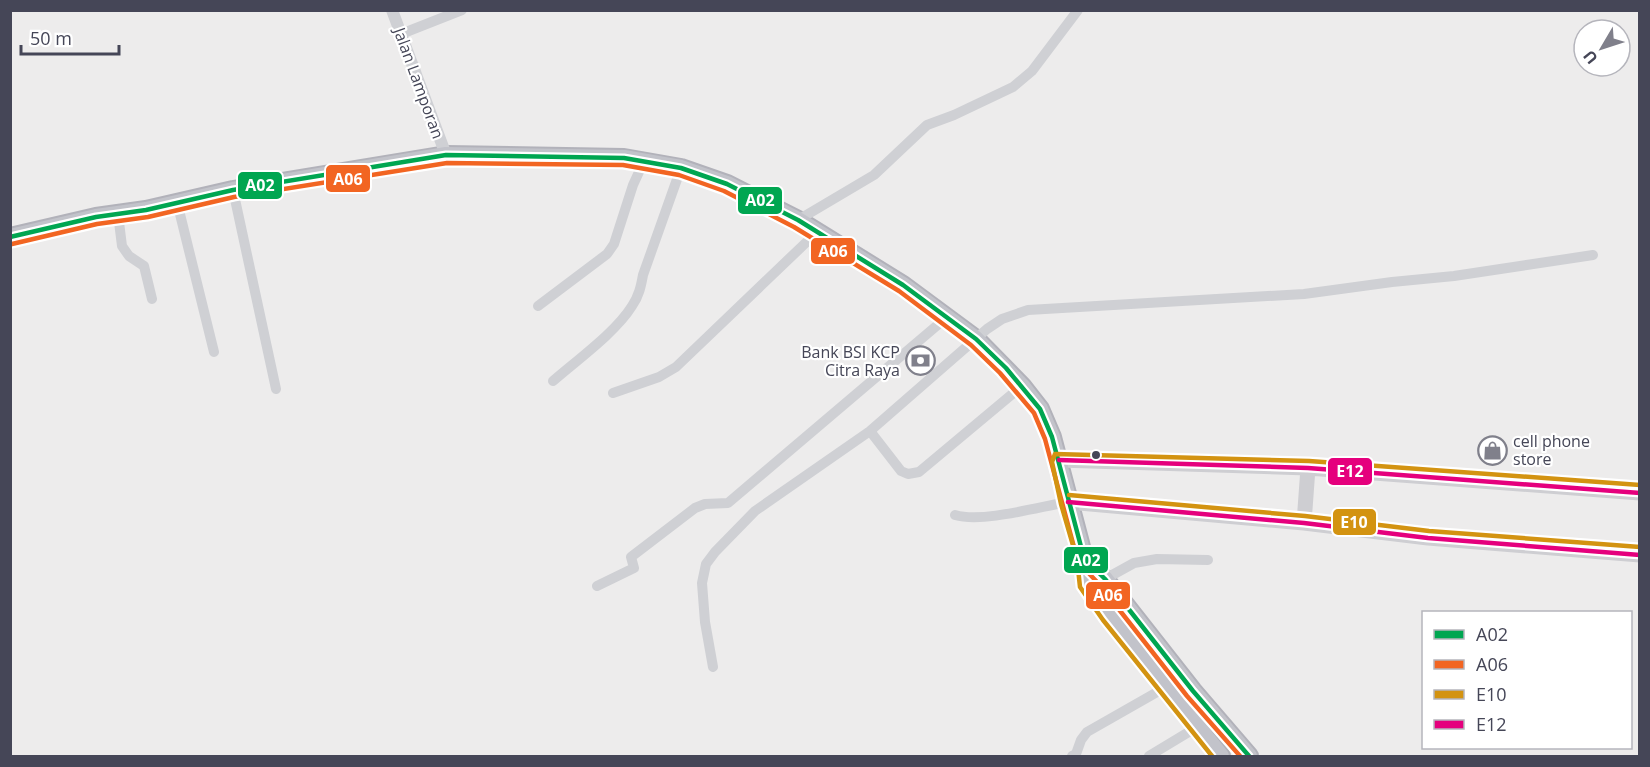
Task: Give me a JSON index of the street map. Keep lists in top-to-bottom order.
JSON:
{
  "streets": {
    "street": ["Jalan Lamporan"]
  },
  "places": {
    "bank": ["Bank BSI KCP Citra Raya"],
    "shop": ["cell phone store"]
  },
  "lines": [
    "transit line A02",
    "transit line A06",
    "transit line E10",
    "transit line E12"
  ],
  "legend": [
    "A02",
    "A06",
    "E10",
    "E12"
  ],
  "scale_bar": "50 m",
  "north": "bottom left"
}
